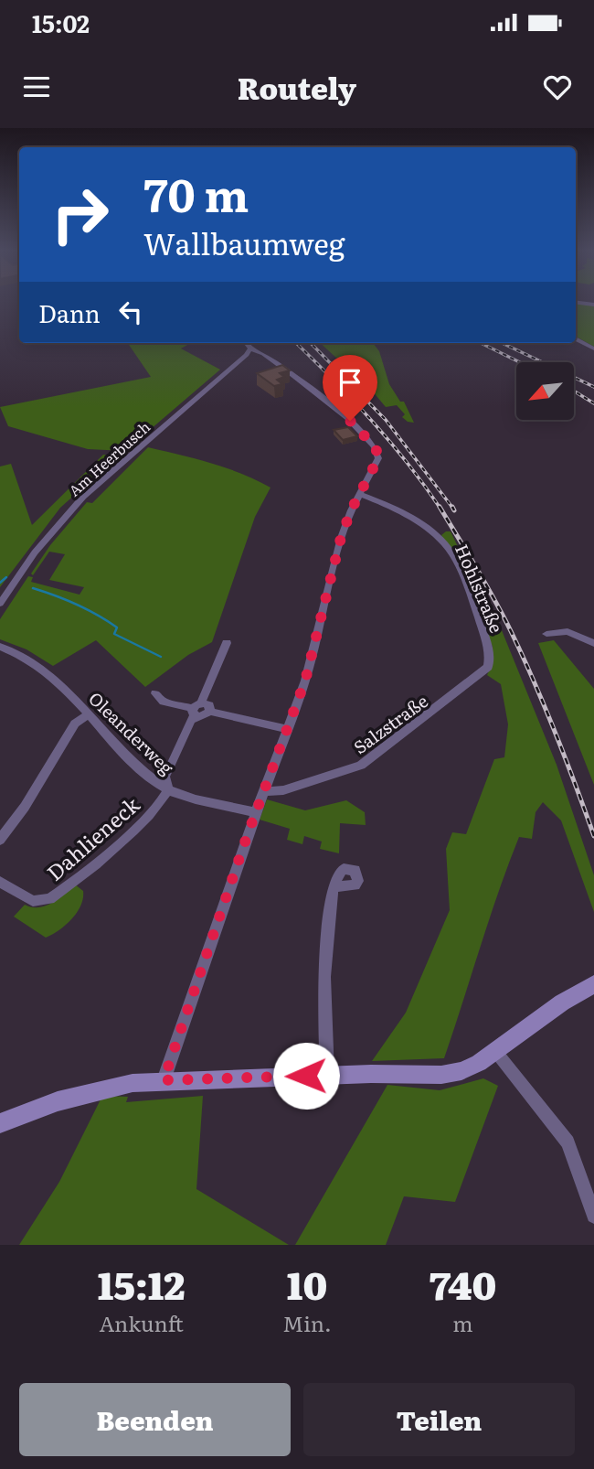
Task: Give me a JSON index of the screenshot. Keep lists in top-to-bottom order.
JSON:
{
  "streets": {
    "street": [
      "Am Heerbusch",
      "Hohlstraße",
      "Salzstraße",
      "Oleanderweg",
      "Dahlieneck"
    ]
  },
  "crossings": [
    ["Hohlstraße", "Salzstraße"],
    ["Oleanderweg", "Dahlieneck"]
  ],
  "north": "bottom left",
  "page": {
    "status": "15:02",
    "header": "Routely",
    "turn": ["70 m", "Wallbaumweg"],
    "then": "Dann",
    "eta": [
      "15:12",
      "Ankunft",
      "10",
      "Min.",
      "740",
      "m"
    ],
    "buttons": ["Beenden", "Teilen"]
  }
}
